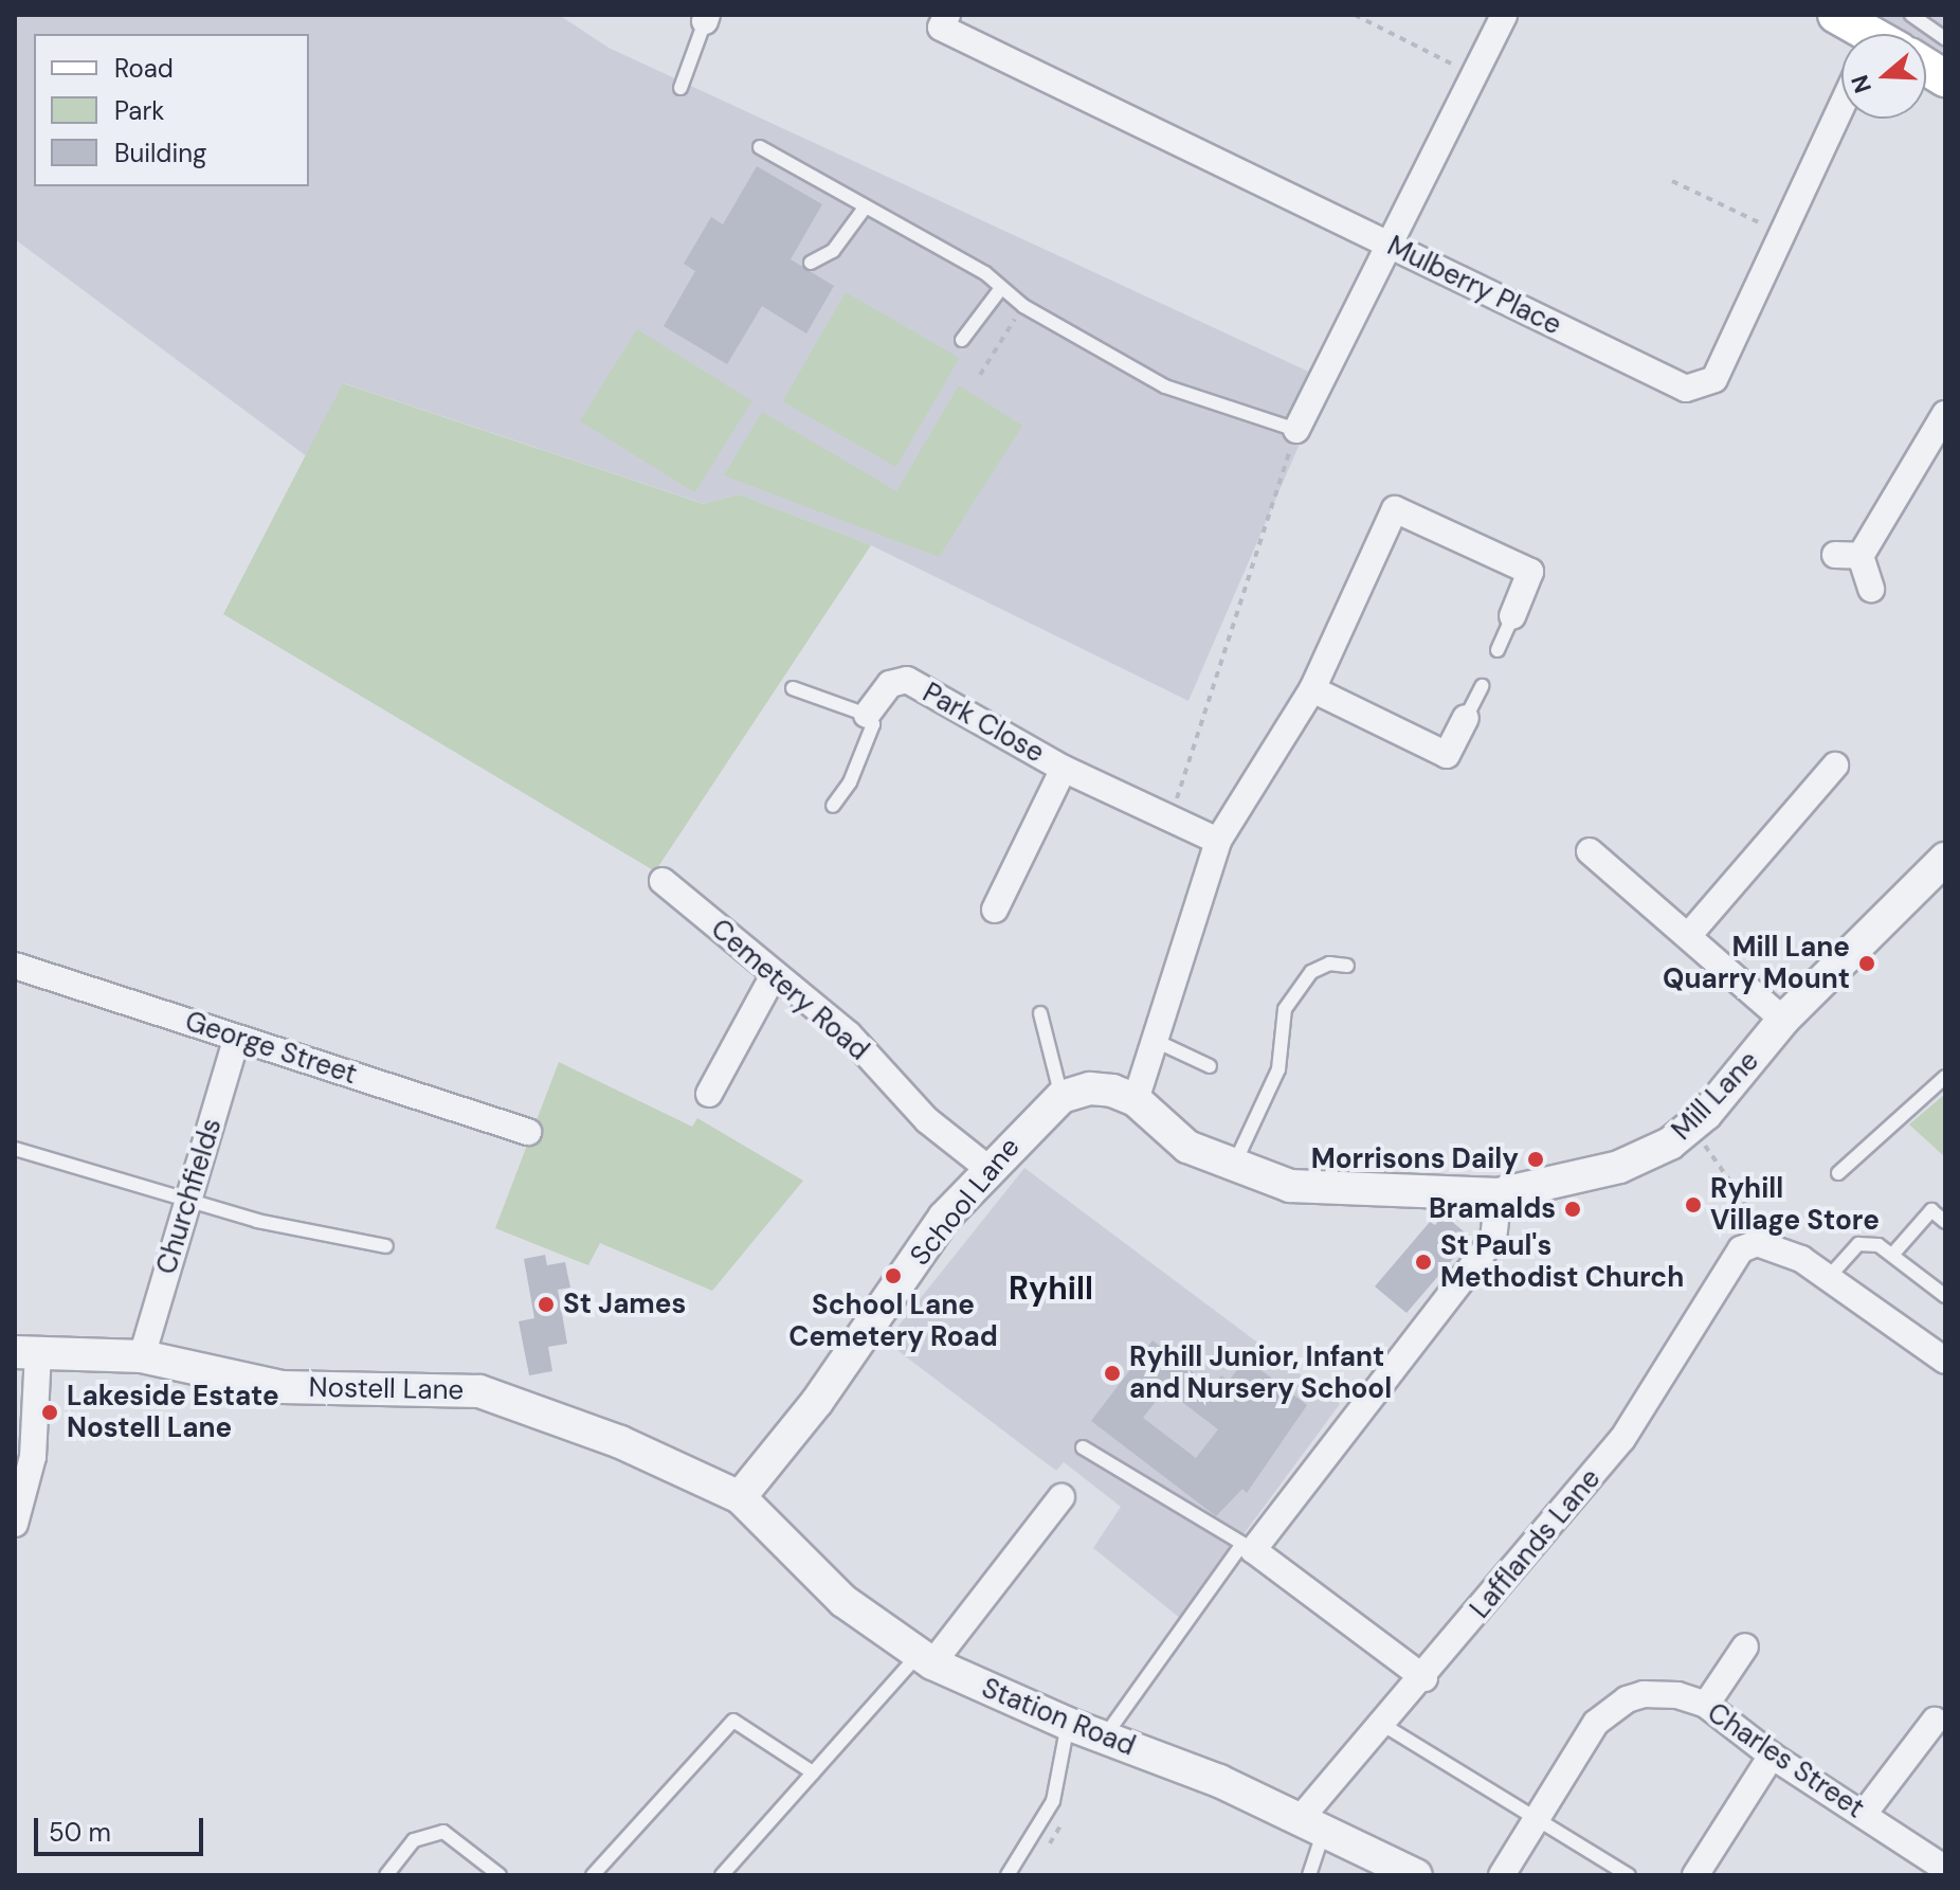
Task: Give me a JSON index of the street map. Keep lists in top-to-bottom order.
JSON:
{
  "streets": {
    "street": [
      "Mulberry Place",
      "Park Close",
      "Cemetery Road",
      "George Street",
      "Mill Lane",
      "Churchfields",
      "School Lane",
      "Nostell Lane",
      "Lafflands Lane",
      "Station Road",
      "Charles Street"
    ]
  },
  "crossings": [
    ["Cemetery Road", "School Lane"],
    ["George Street", "Churchfields"],
    ["Churchfields", "Nostell Lane"],
    ["School Lane", "Nostell Lane"],
    ["School Lane", "Station Road"],
    ["Nostell Lane", "Station Road"],
    ["Lafflands Lane", "Station Road"]
  ],
  "districts": ["Ryhill"],
  "places": [
    "Mill Lane Quarry Mount",
    "Morrisons Daily",
    "Ryhill Village Store",
    "Bramalds",
    "St Paul's Methodist Church",
    "School Lane Cemetery Road",
    "St James",
    "Ryhill Junior, Infant and Nursery School",
    "Lakeside Estate Nostell Lane"
  ],
  "legend": ["Road", "Park", "Building"],
  "scale_bar": "50 m",
  "north": "left"
}
